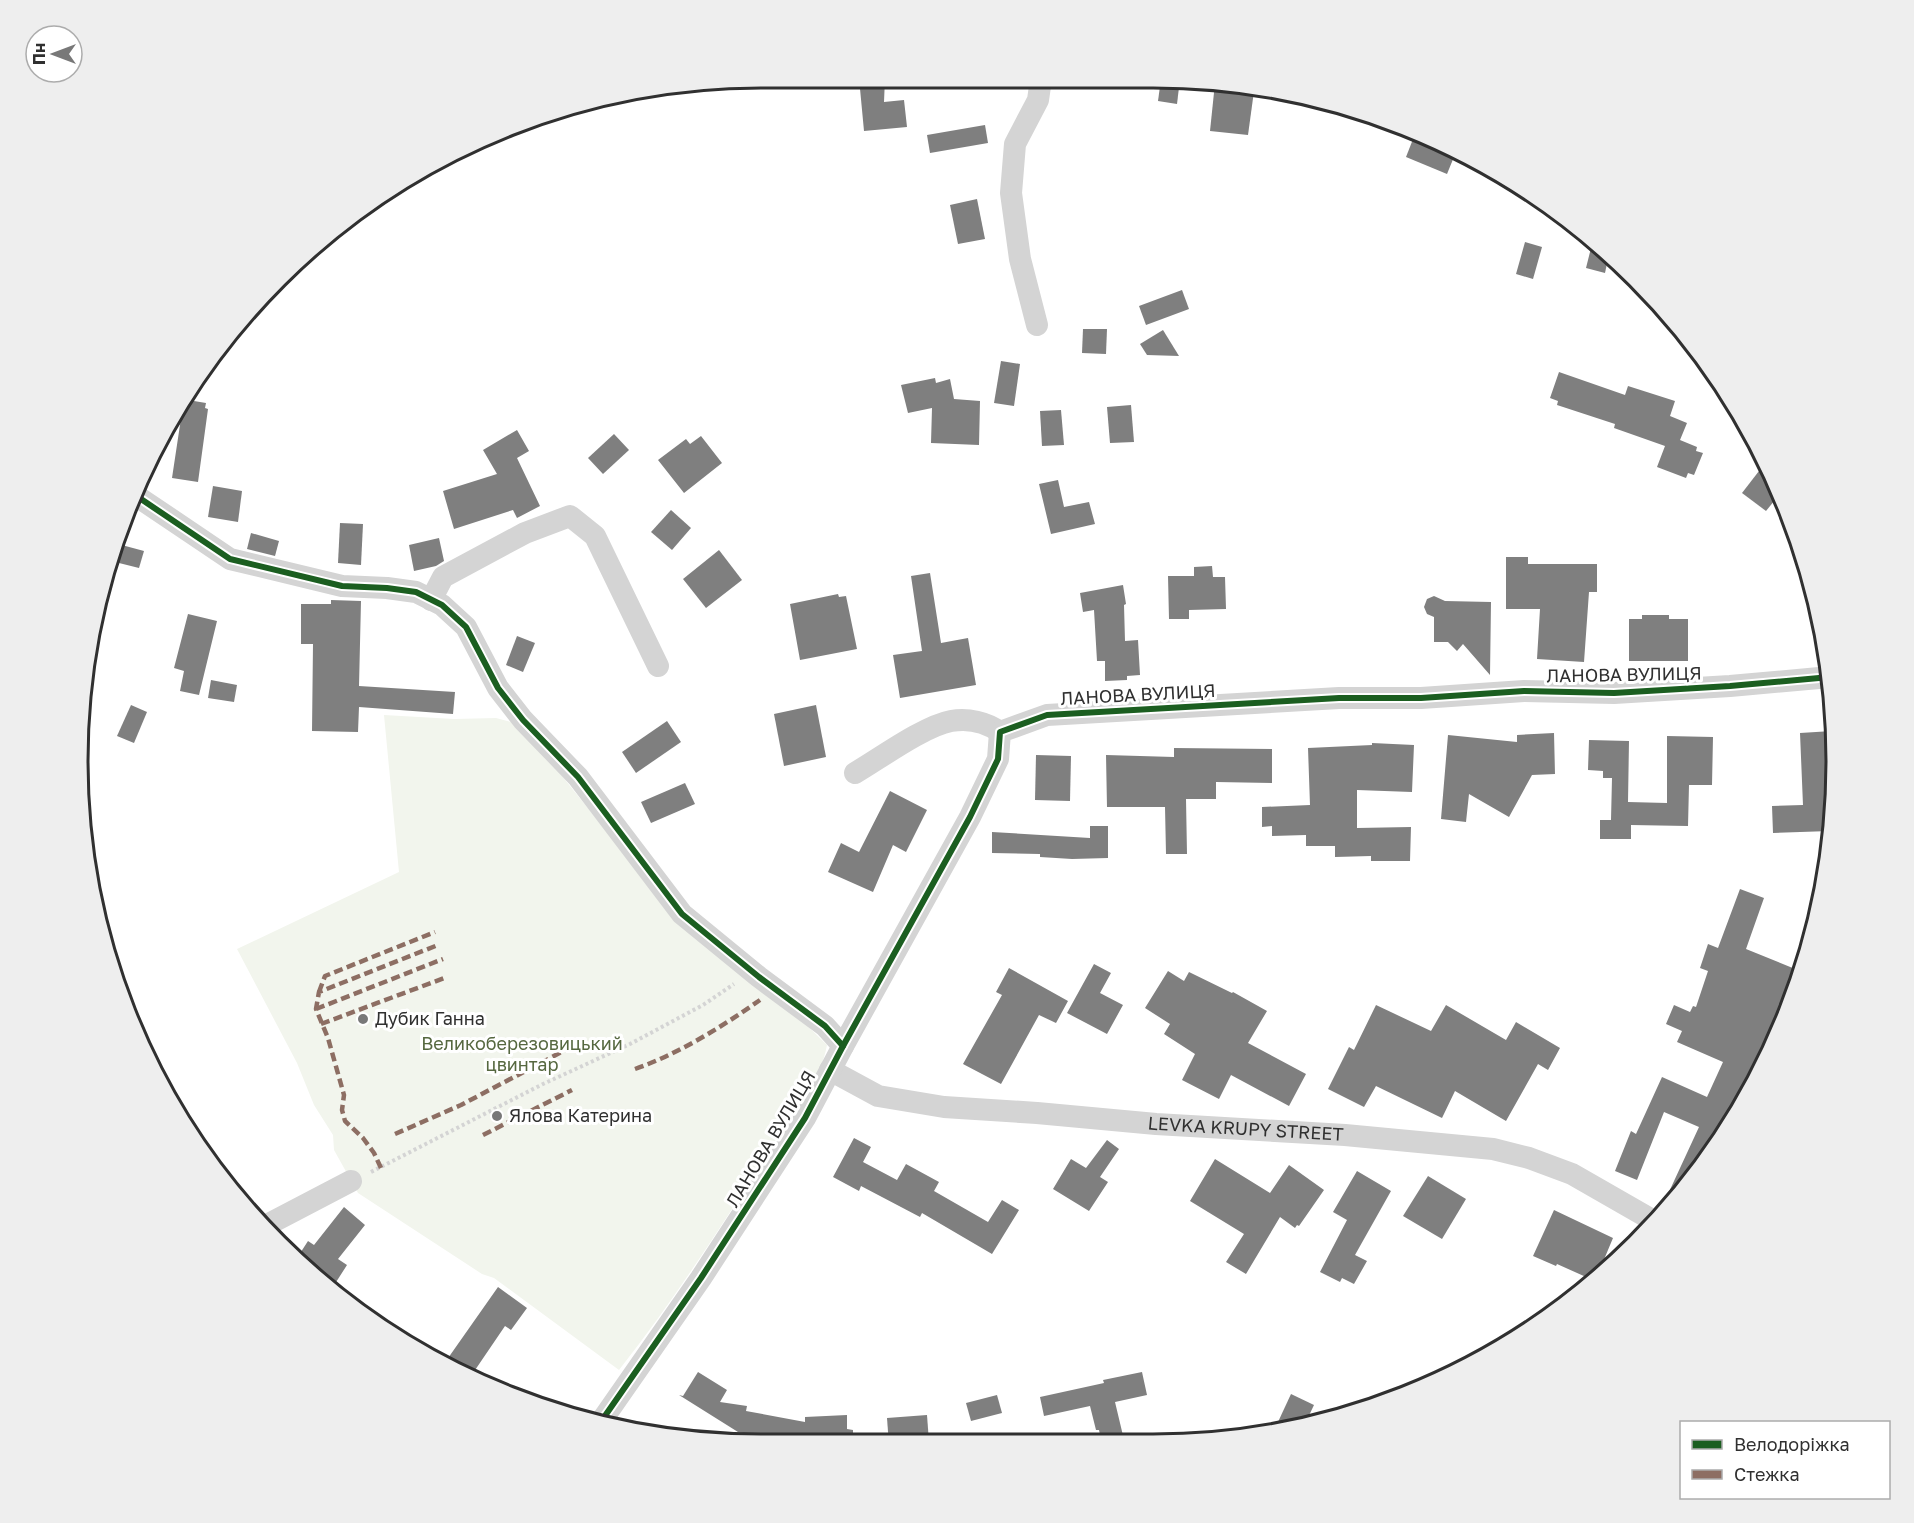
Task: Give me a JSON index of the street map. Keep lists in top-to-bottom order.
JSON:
{
  "streets": {
    "street": ["ЛАНОВА ВУЛИЦЯ", "LEVKA KRUPY STREET"]
  },
  "crossings": [
    ["ЛАНОВА ВУЛИЦЯ", "LEVKA KRUPY STREET"]
  ],
  "parks": ["Великоберезовицький цвинтар"],
  "places": ["Дубик Ганна", "Ялова Катерина"],
  "legend": ["Велодоріжка", "Стежка"],
  "north": "left"
}
